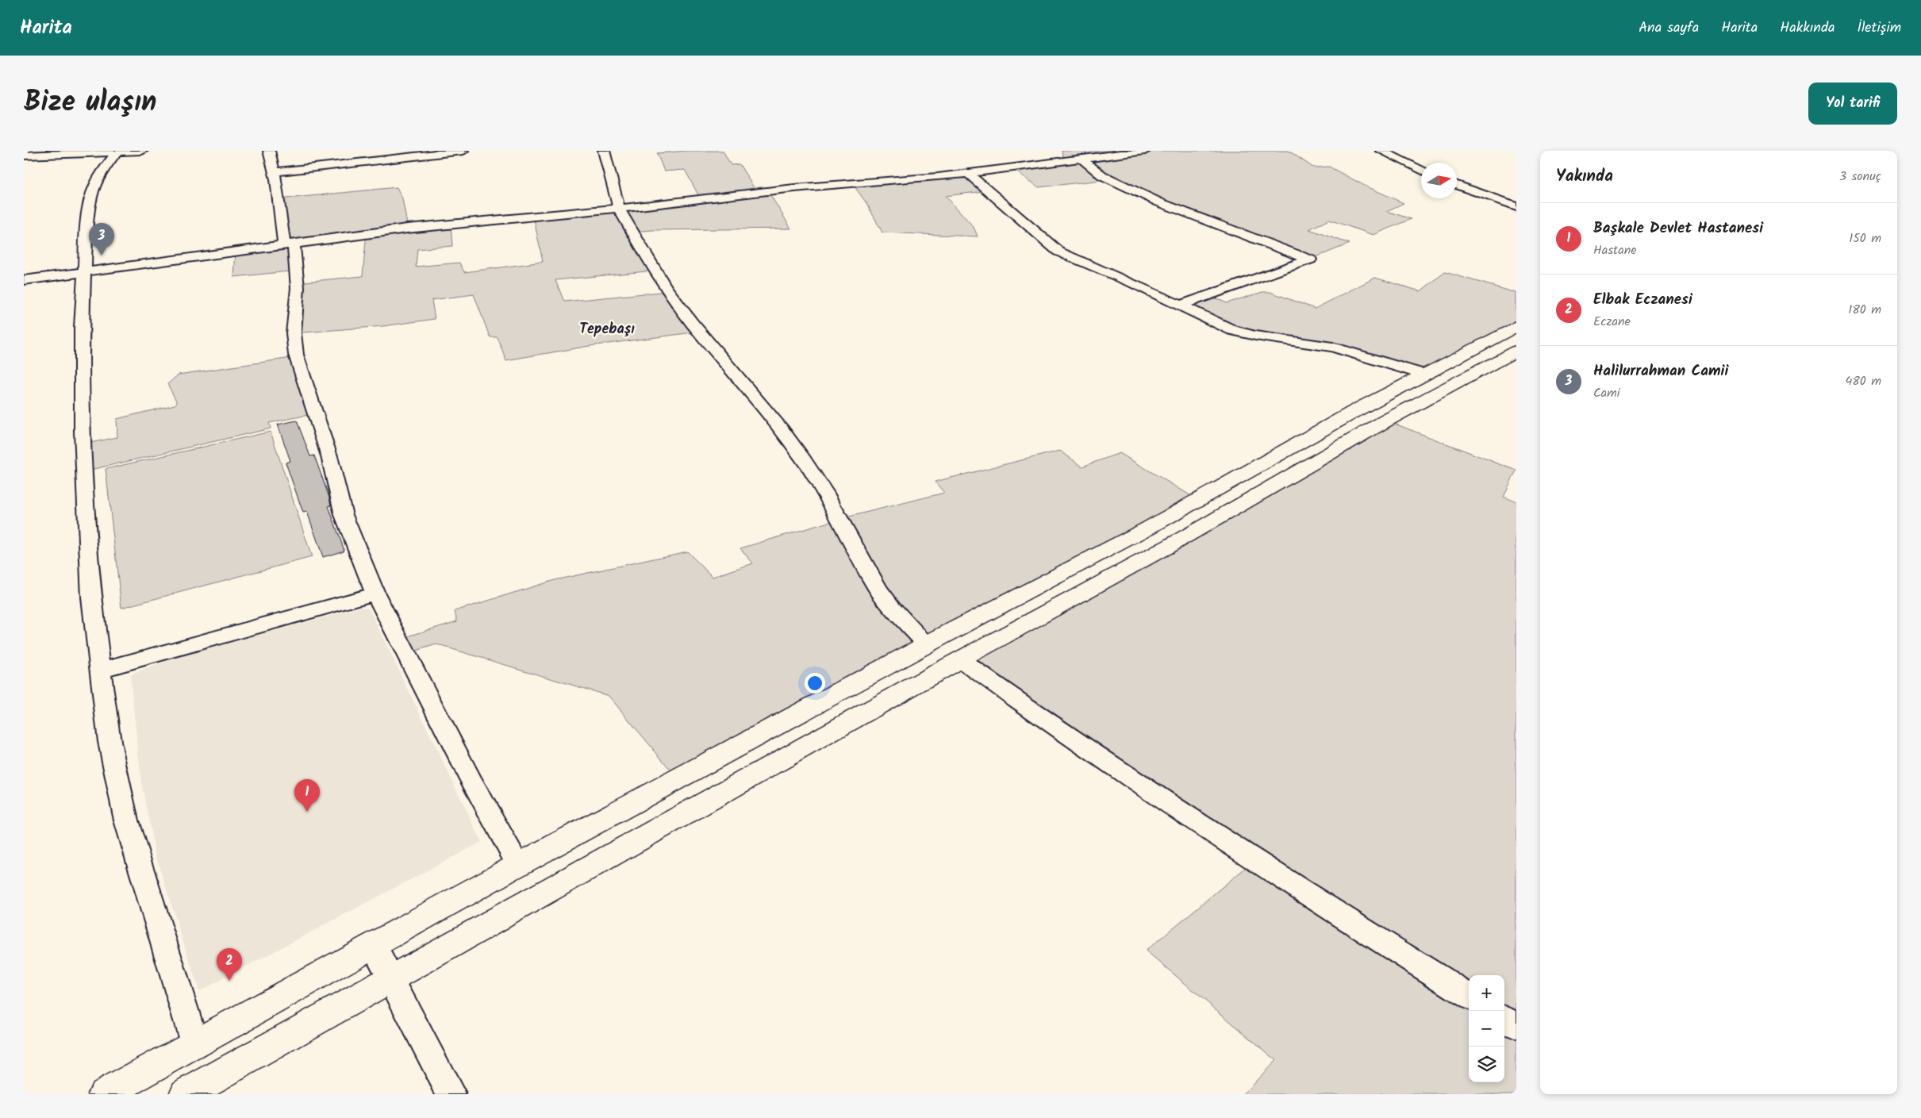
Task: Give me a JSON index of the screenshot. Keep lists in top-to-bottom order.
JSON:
{
  "districts": ["Tepebaşı"],
  "north": "right",
  "page": {
    "header": "Harita",
    "nav": [
      "Ana sayfa",
      "Harita",
      "Hakkında",
      "İletişim"
    ],
    "title": "Bize ulaşın",
    "buttons": "Yol tarifi",
    "heading": ["Yakında", "3 sonuç"],
    "list": [
      {
        "mark": "1",
        "name": "Başkale Devlet Hastanesi",
        "note": "Hastane",
        "value": "150 m"
      },
      {
        "mark": "2",
        "name": "Elbak Eczanesi",
        "note": "Eczane",
        "value": "180 m"
      },
      {
        "mark": "3",
        "name": "Halilurrahman Camii",
        "note": "Cami",
        "value": "480 m"
      }
    ],
    "pins": ["3", "1", "2"],
    "map_buttons": ["+", "−"]
  }
}
